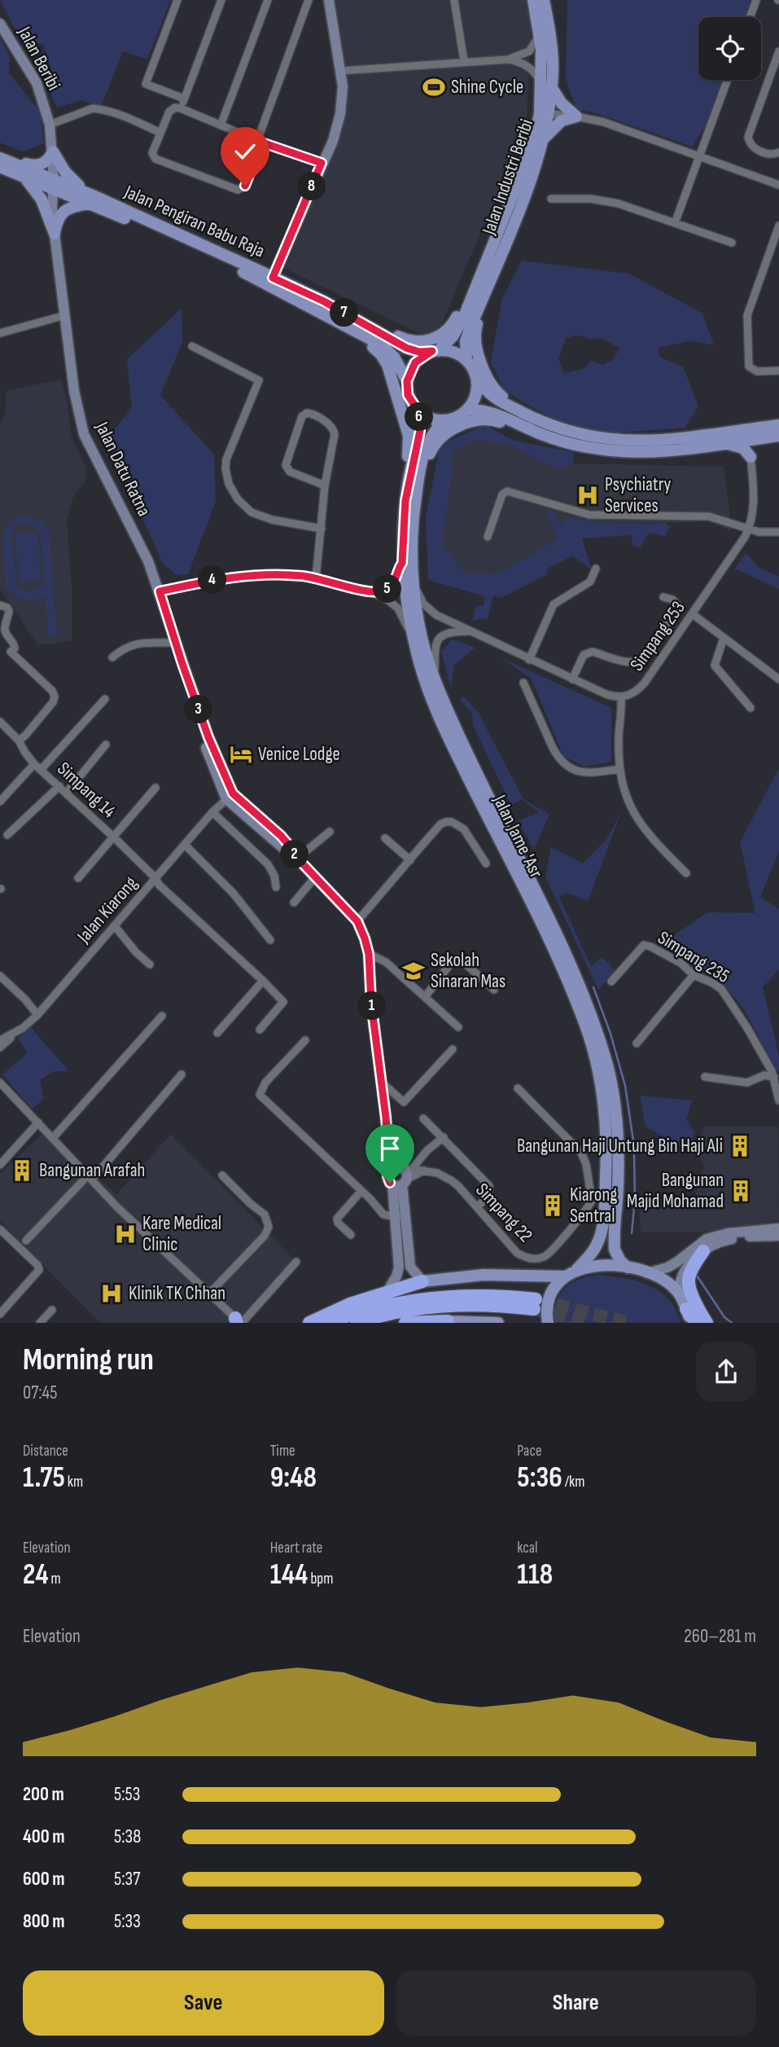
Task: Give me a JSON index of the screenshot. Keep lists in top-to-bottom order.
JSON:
{
  "streets": {
    "main road": [
      "Jalan Beribi",
      "Jalan Industri Beribi",
      "Jalan Pengiran Babu Raja",
      "Jalan Datu Ratna",
      "Jalan Jame 'Asr"
    ],
    "street": [
      "Simpang 253",
      "Simpang 14",
      "Jalan Kiarong",
      "Simpang 235",
      "Simpang 22"
    ]
  },
  "crossings": [
    ["Jalan Beribi", "Jalan Pengiran Babu Raja"],
    ["Jalan Beribi", "Jalan Datu Ratna"],
    ["Jalan Industri Beribi", "Jalan Pengiran Babu Raja"],
    ["Jalan Industri Beribi", "Jalan Jame 'Asr"],
    ["Jalan Pengiran Babu Raja", "Jalan Datu Ratna"],
    ["Jalan Pengiran Babu Raja", "Jalan Jame 'Asr"],
    ["Jalan Datu Ratna", "Jalan Kiarong"],
    ["Jalan Datu Ratna", "Simpang 22"],
    ["Simpang 14", "Jalan Kiarong"]
  ],
  "places": {
    "sports": ["Shine Cycle"],
    "hospital": ["Psychiatry Services", "Kare Medical Clinic", "Klinik TK Chhan"],
    "hotel": ["Venice Lodge"],
    "school or university": ["Sekolah Sinaran Mas"],
    "building": [
      "Bangunan Haji Untung Bin Haji Ali",
      "Bangunan Arafah",
      "Bangunan Majid Mohamad",
      "Kiarong Sentral"
    ]
  },
  "page": {
    "pins": [
      "8",
      "7",
      "6",
      "4",
      "5",
      "3",
      "2",
      "1"
    ],
    "heading": ["Morning run", "07:45"],
    "stats": [
      ["Distance", "1.75 km"],
      ["Time", "9:48"],
      ["Pace", "5:36 /km"],
      ["Elevation", "24 m"],
      ["Heart rate", "144 bpm"],
      ["kcal", "118"]
    ],
    "chart": ["Elevation", "260–281 m"],
    "list": [
      {
        "name": "200 m",
        "note": "5:53"
      },
      {
        "name": "400 m",
        "note": "5:38"
      },
      {
        "name": "600 m",
        "note": "5:37"
      },
      {
        "name": "800 m",
        "note": "5:33"
      }
    ],
    "buttons": ["Save", "Share"]
  }
}
